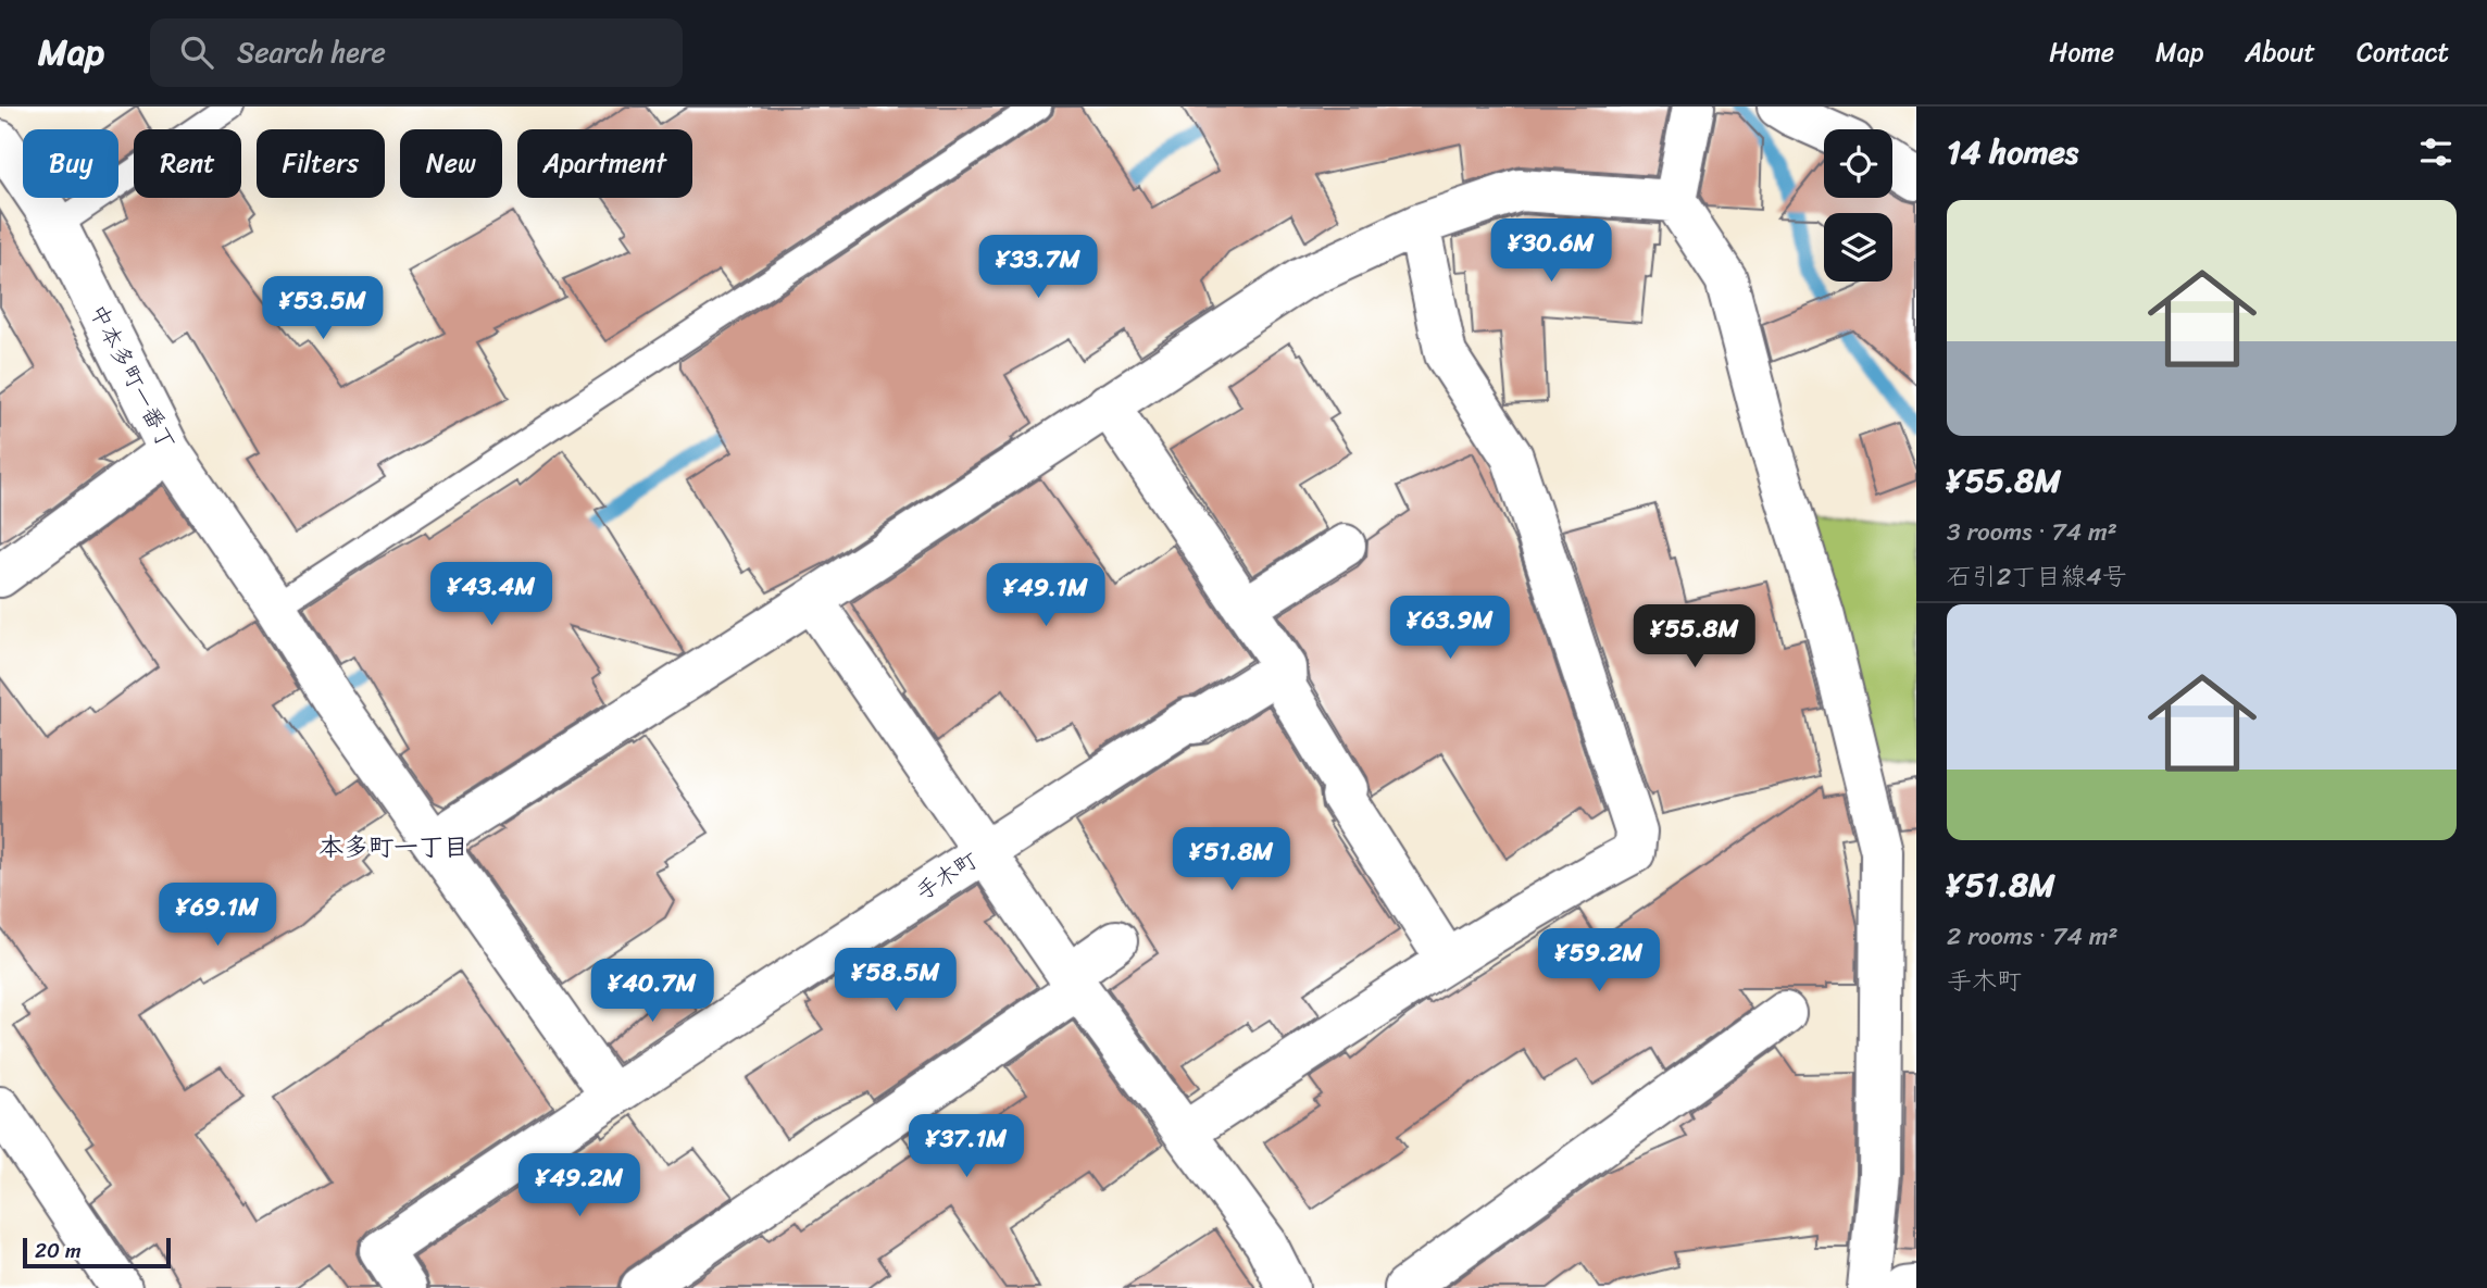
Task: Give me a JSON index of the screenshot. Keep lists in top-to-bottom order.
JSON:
{
  "streets": {
    "street": ["中本多町一番丁", "手木町"]
  },
  "crossings": [
    ["中本多町一番丁", "手木町"]
  ],
  "districts": ["本多町一丁目"],
  "scale_bar": "20 m",
  "page": {
    "header": "Map",
    "search": "Search here",
    "nav": [
      "Home",
      "Map",
      "About",
      "Contact"
    ],
    "heading": "14 homes",
    "chip": [
      "Buy",
      "Rent",
      "Filters",
      "New",
      "Apartment"
    ],
    "list": [
      {
        "name": "¥55.8M",
        "note": "3 rooms · 74 m² · 石引2丁目線4号"
      },
      {
        "name": "¥51.8M",
        "note": "2 rooms · 74 m² · 手木町"
      }
    ],
    "price": [
      "¥30.6M",
      "¥33.7M",
      "¥53.5M",
      "¥43.4M",
      "¥49.1M",
      "¥63.9M",
      "¥55.8M",
      "¥51.8M",
      "¥69.1M",
      "¥59.2M",
      "¥58.5M",
      "¥40.7M",
      "¥37.1M",
      "¥49.2M"
    ],
    "scale": "20 m"
  }
}
